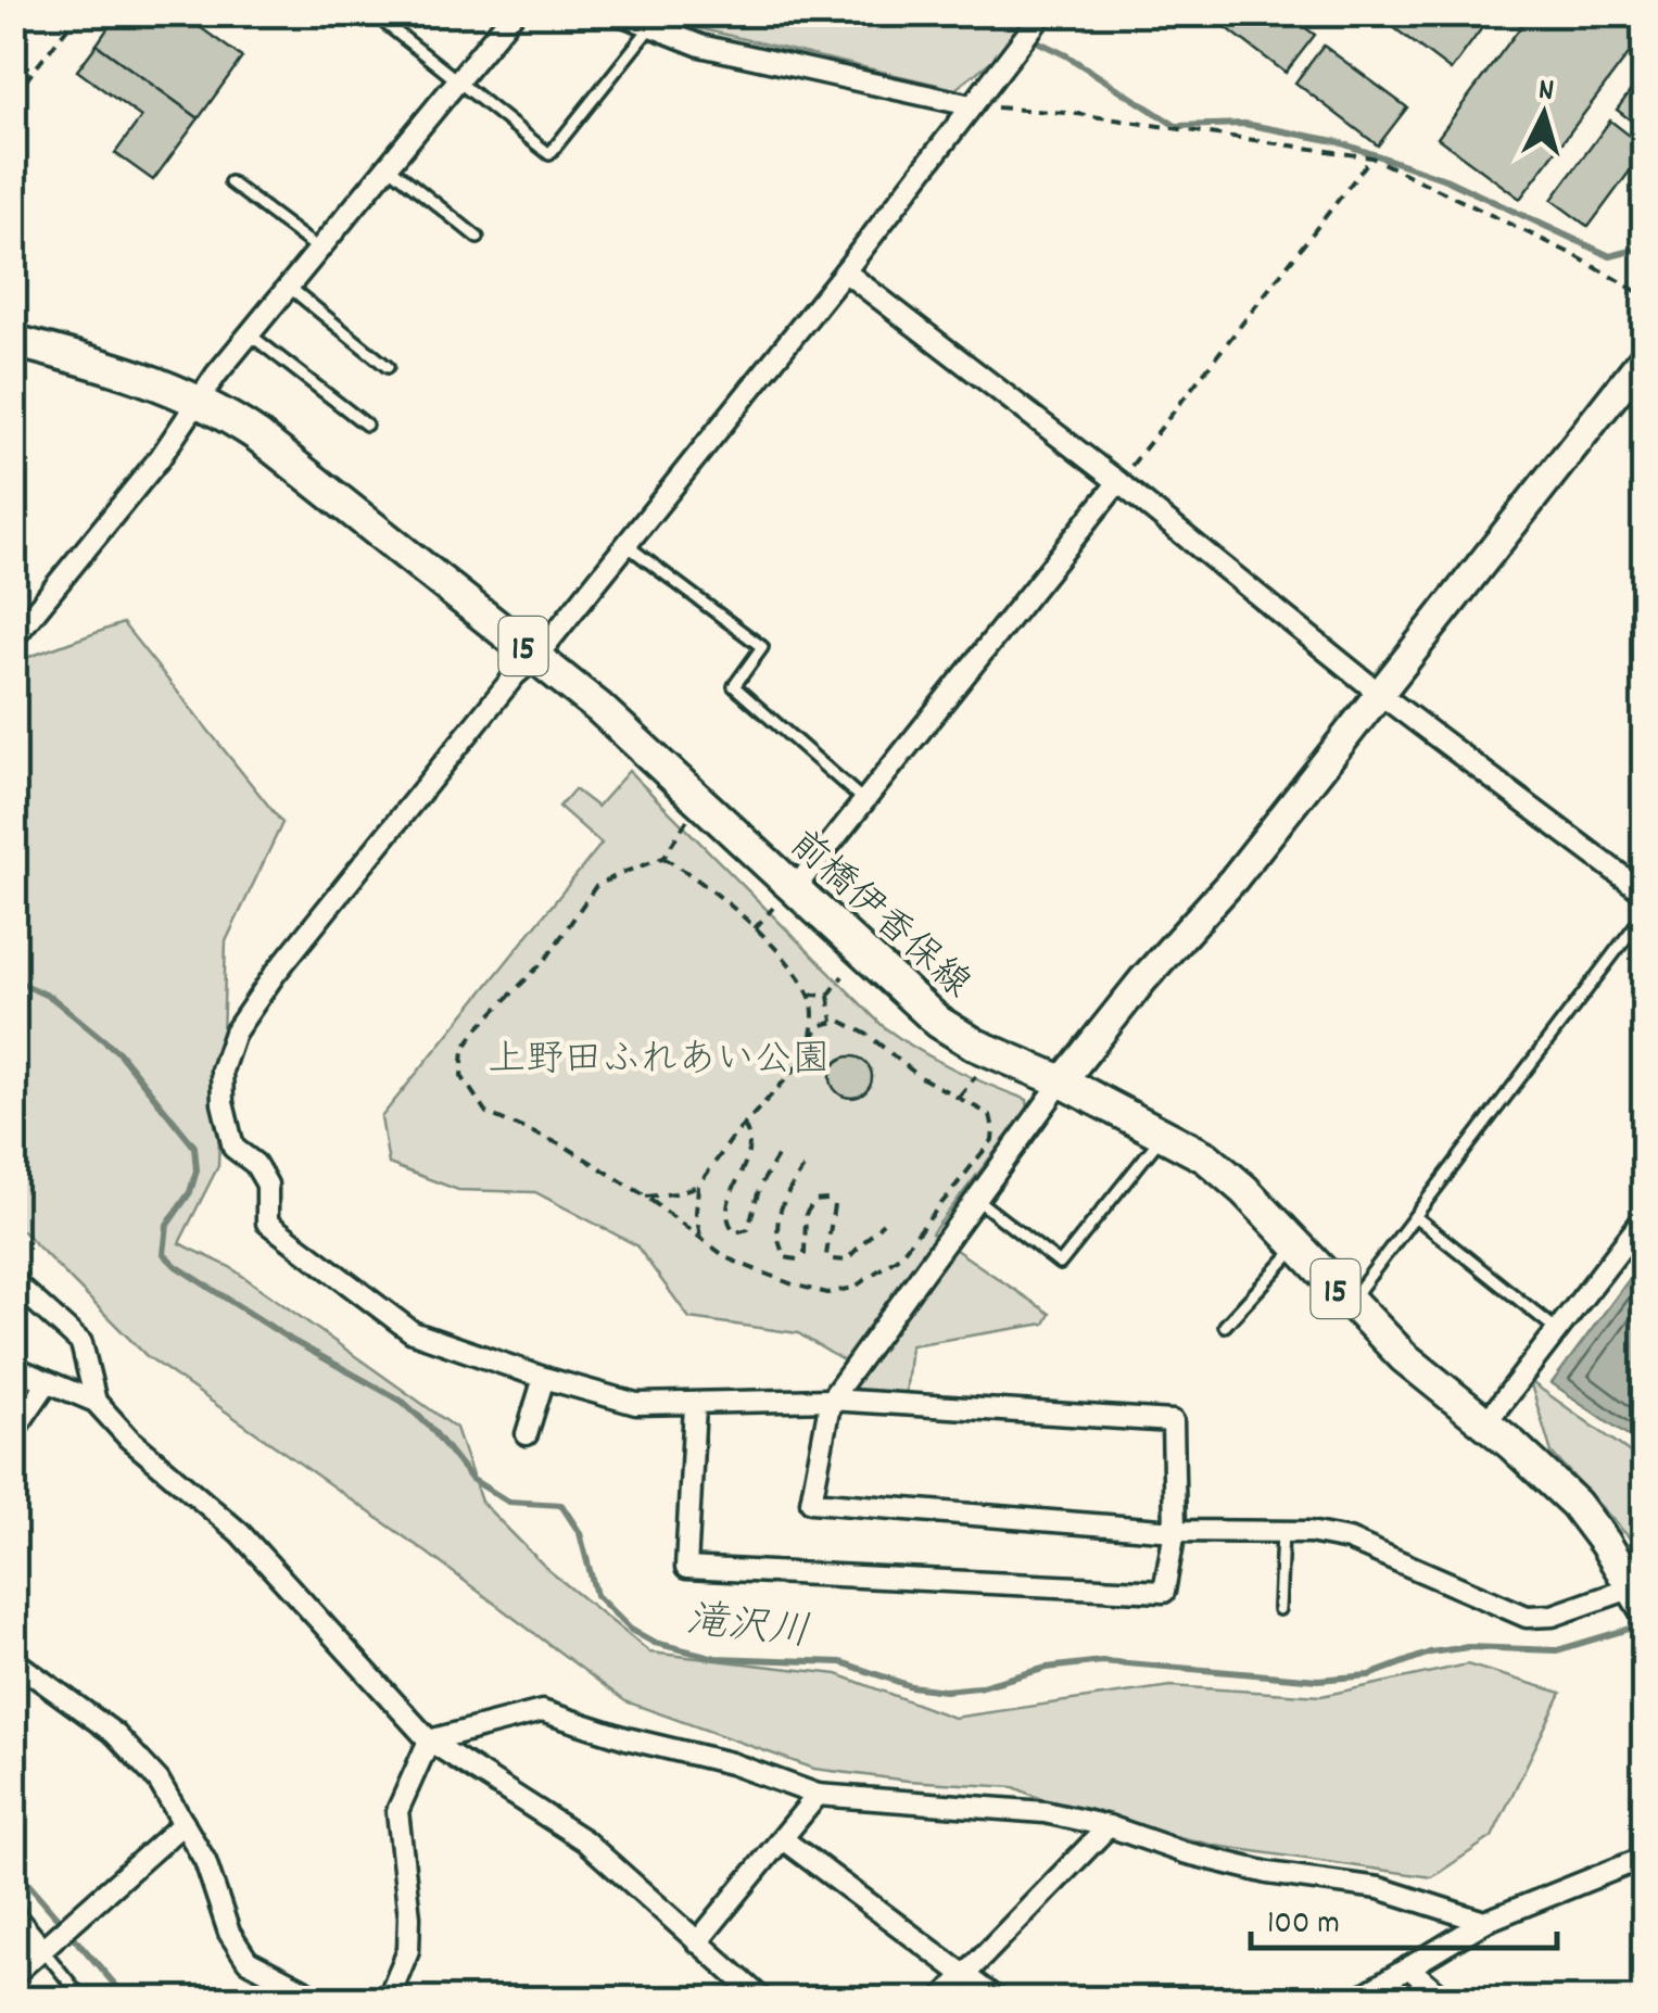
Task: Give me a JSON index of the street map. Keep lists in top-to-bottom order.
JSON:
{
  "streets": {
    "main road": ["15", "前橋伊香保線"]
  },
  "water": ["滝沢川"],
  "parks": ["上野田ふれあい公園"],
  "scale_bar": "100 m",
  "north": "top"
}
